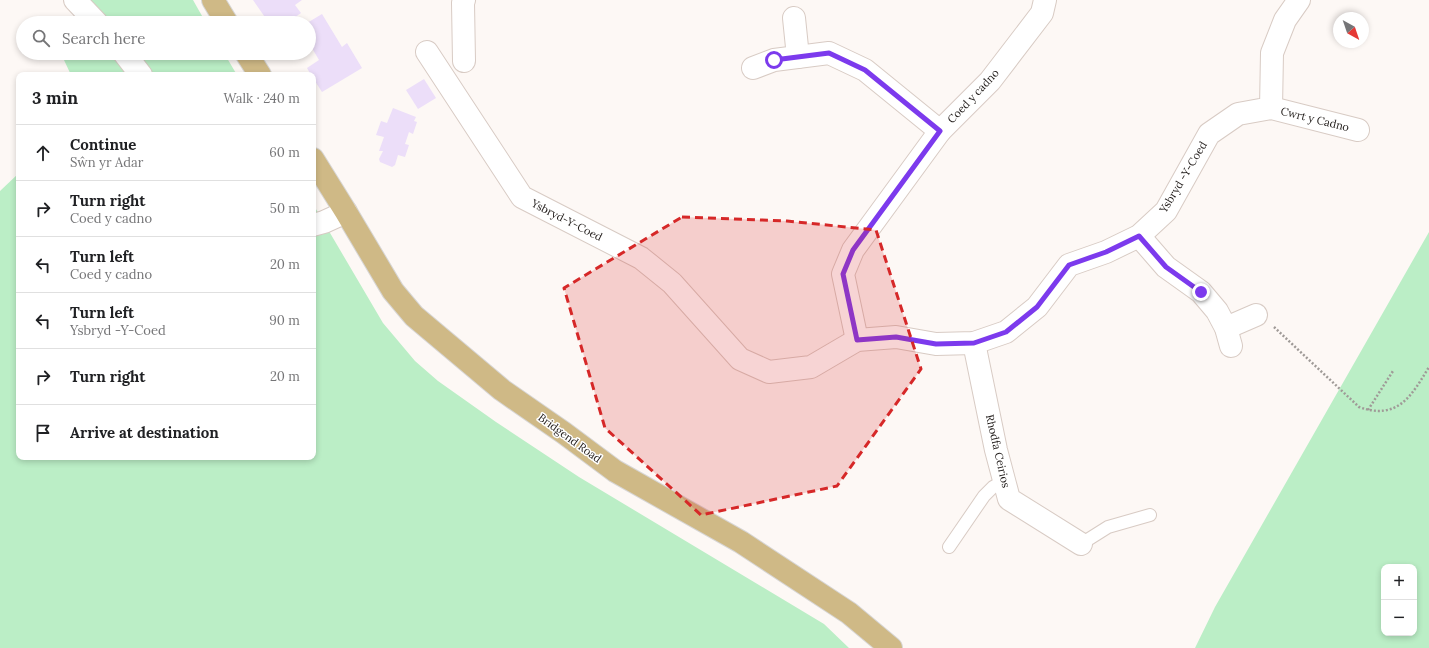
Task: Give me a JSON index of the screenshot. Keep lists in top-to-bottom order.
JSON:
{
  "streets": {
    "main road": ["Bridgend Road"],
    "street": [
      "Coed y cadno",
      "Cwrt y Cadno",
      "Ysbryd -Y-Coed",
      "Ysbryd-Y-Coed",
      "Rhodfa Ceirios"
    ]
  },
  "crossings": [
    ["Coed y cadno", "Ysbryd -Y-Coed"],
    ["Cwrt y Cadno", "Ysbryd -Y-Coed"],
    ["Ysbryd -Y-Coed", "Ysbryd-Y-Coed"],
    ["Ysbryd -Y-Coed", "Rhodfa Ceirios"]
  ],
  "north": "bottom right",
  "page": {
    "search": "Search here",
    "heading": ["3 min", "Walk · 240 m"],
    "list": [
      ["Continue", "Sŵn yr Adar", "60 m"],
      ["Turn right", "Coed y cadno", "50 m"],
      ["Turn left", "Coed y cadno", "20 m"],
      ["Turn left", "Ysbryd -Y-Coed", "90 m"],
      ["Turn right", "20 m"],
      "Arrive at destination"
    ],
    "map_buttons": ["+", "−"]
  }
}
